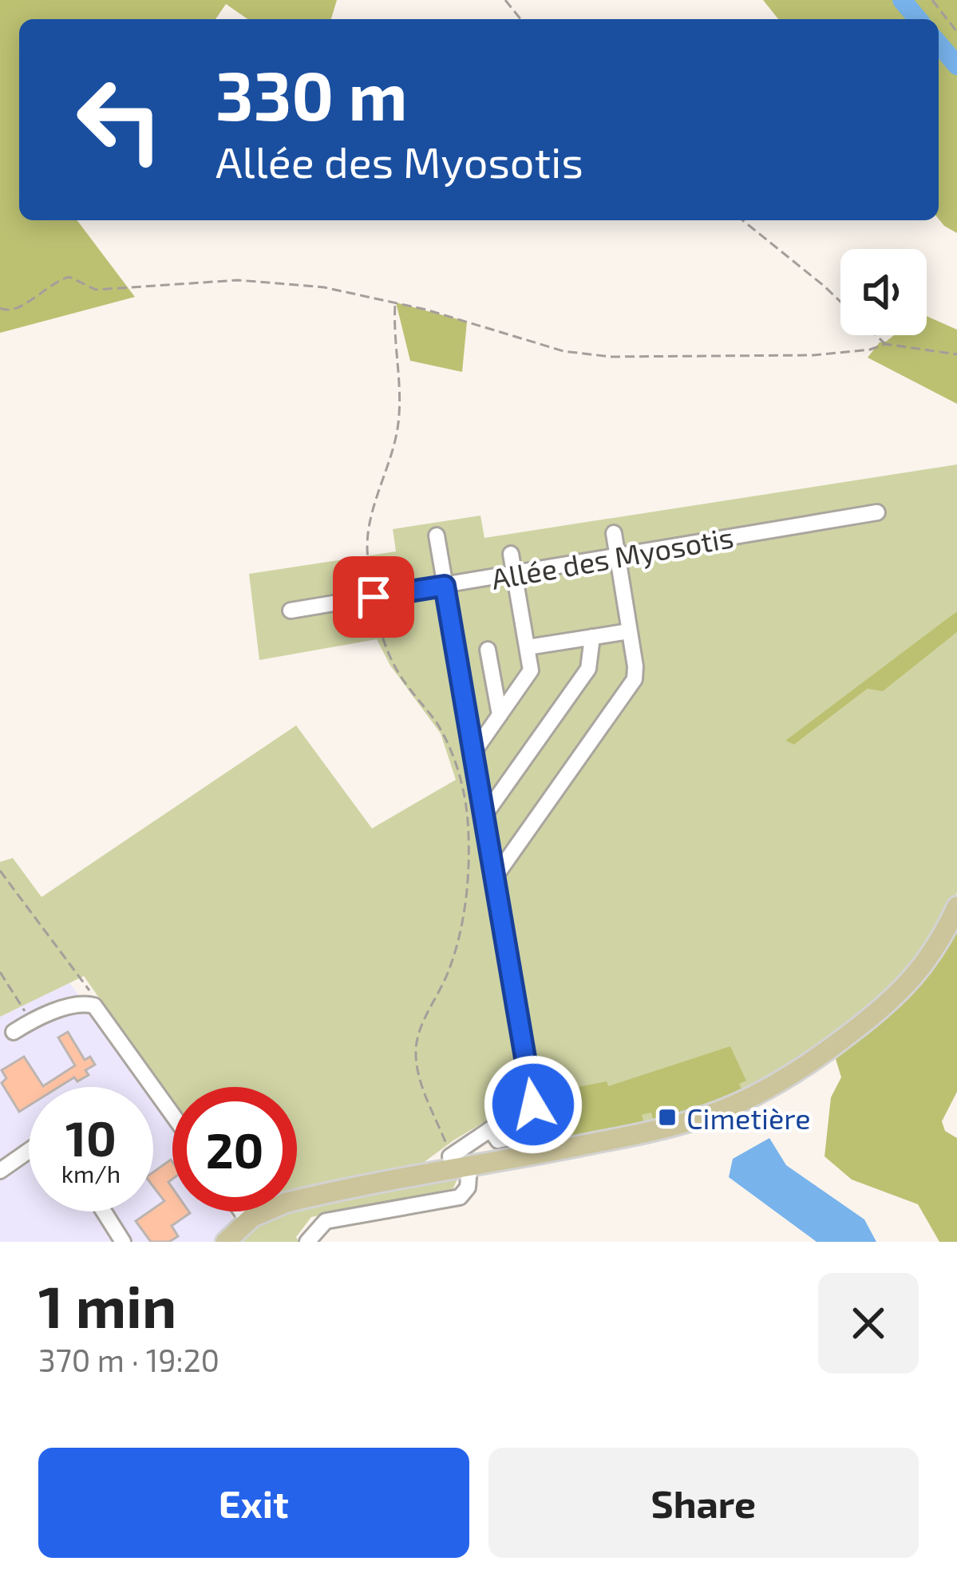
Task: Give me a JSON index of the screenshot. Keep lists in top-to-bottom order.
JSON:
{
  "streets": {
    "street": ["Allée des Myosotis"]
  },
  "places": {
    "transit": ["Cimetière"]
  },
  "page": {
    "turn": ["330 m", "Allée des Myosotis"],
    "speed": "10 km/h",
    "limit": "20",
    "heading": ["1 min", "370 m · 19:20"],
    "buttons": ["Exit", "Share"]
  }
}
